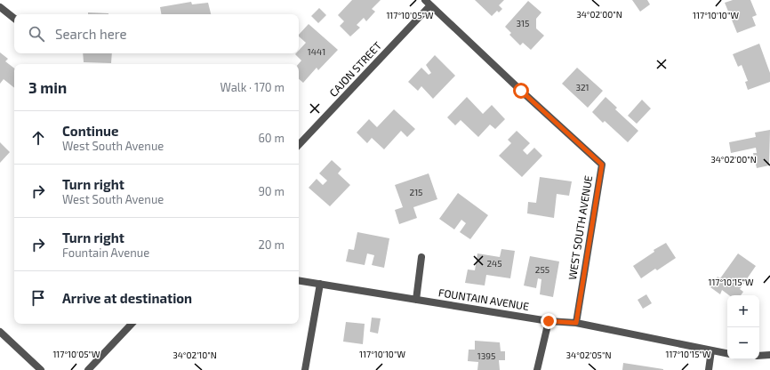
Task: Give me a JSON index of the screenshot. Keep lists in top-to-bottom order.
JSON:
{
  "streets": {
    "street": ["CAJON STREET", "WEST SOUTH AVENUE", "FOUNTAIN AVENUE"]
  },
  "crossings": [
    ["CAJON STREET", "WEST SOUTH AVENUE"],
    ["WEST SOUTH AVENUE", "FOUNTAIN AVENUE"]
  ],
  "house_numbers": [
    "315",
    "1441",
    "321",
    "215",
    "245",
    "255",
    "1395"
  ],
  "page": {
    "search": "Search here",
    "heading": ["3 min", "Walk · 170 m"],
    "list": [
      ["Continue", "West South Avenue", "60 m"],
      ["Turn right", "West South Avenue", "90 m"],
      ["Turn right", "Fountain Avenue", "20 m"],
      "Arrive at destination"
    ],
    "map_buttons": ["+", "−"]
  },
  "coordinates": [
    "34°02'00\"N",
    "117°10'05\"W",
    "117°10'10\"W",
    "117°10'15\"W",
    "34°02'10\"N",
    "34°02'05\"N"
  ]
}
